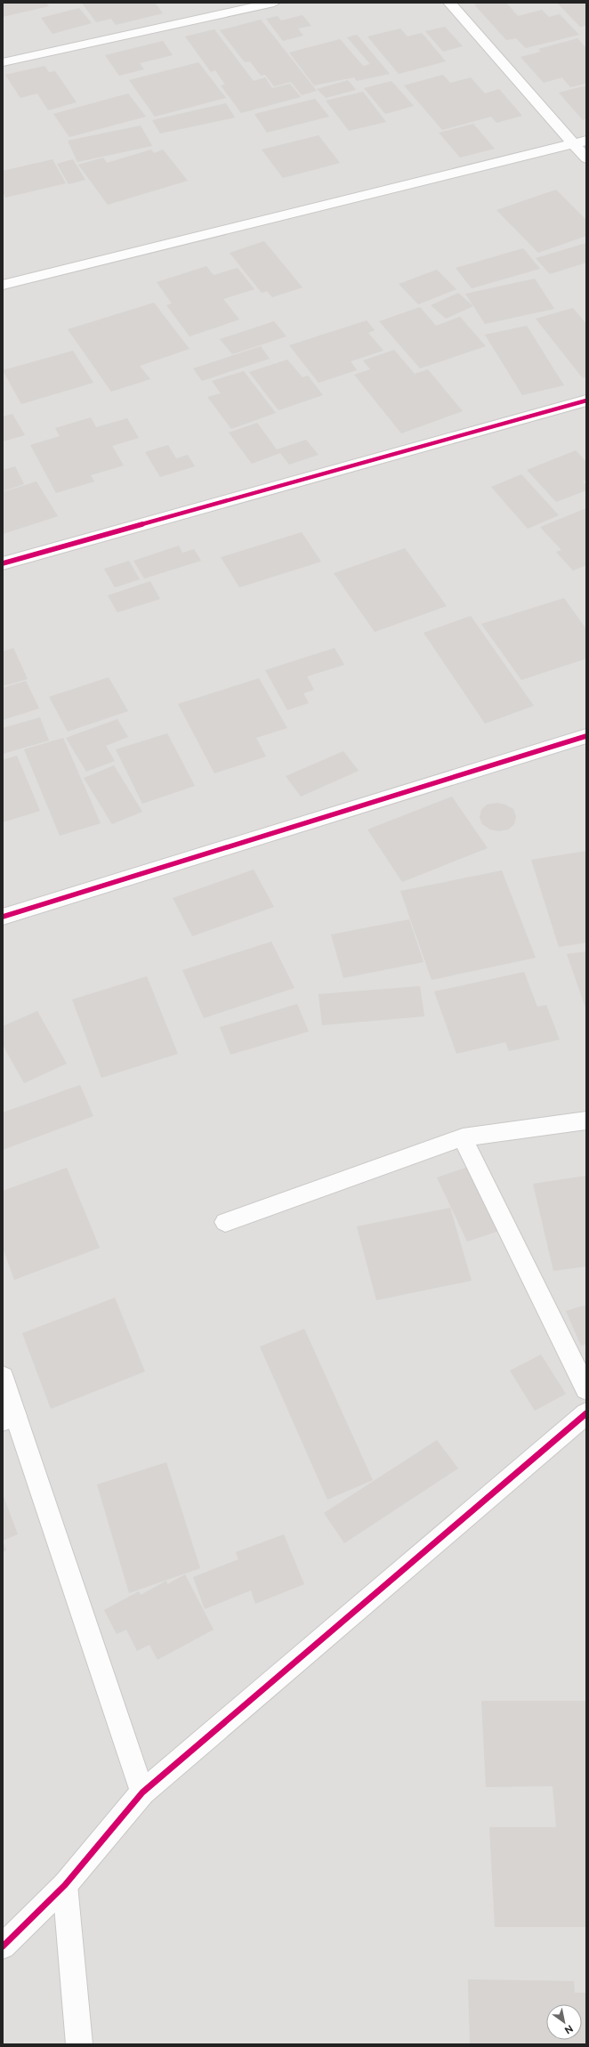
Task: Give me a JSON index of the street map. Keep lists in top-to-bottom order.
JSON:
{
  "north": "bottom right"
}
